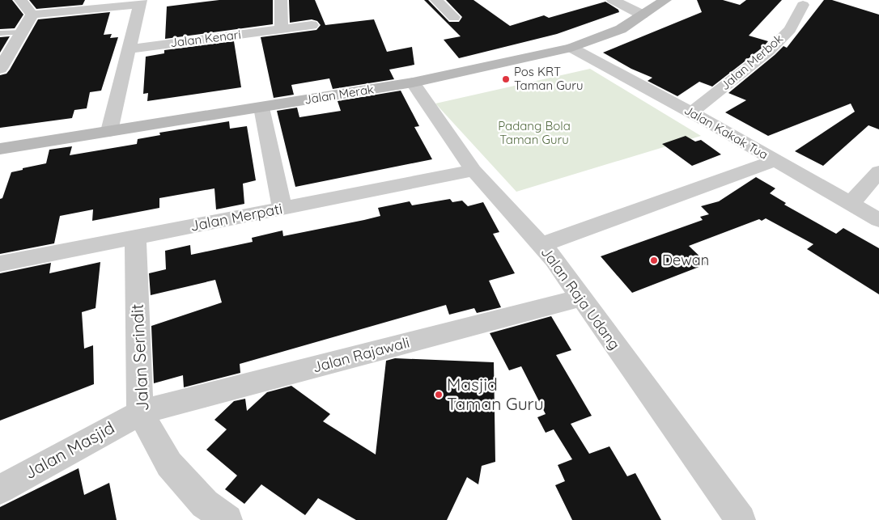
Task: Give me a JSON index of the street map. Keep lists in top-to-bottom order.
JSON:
{
  "streets": {
    "street": [
      "Jalan Kenari",
      "Jalan Merbok",
      "Jalan Merak",
      "Jalan Kakak Tua",
      "Jalan Merpati",
      "Jalan Raja Udang",
      "Jalan Rajawali",
      "Jalan Serindit",
      "Jalan Masjid"
    ]
  },
  "crossings": [
    ["Jalan Merbok", "Jalan Kakak Tua"],
    ["Jalan Merak", "Jalan Kakak Tua"],
    ["Jalan Merak", "Jalan Raja Udang"],
    ["Jalan Merpati", "Jalan Raja Udang"],
    ["Jalan Merpati", "Jalan Serindit"],
    ["Jalan Raja Udang", "Jalan Rajawali"],
    ["Jalan Rajawali", "Jalan Serindit"],
    ["Jalan Rajawali", "Jalan Masjid"],
    ["Jalan Serindit", "Jalan Masjid"]
  ],
  "parks": ["Padang Bola Taman Guru"],
  "places": ["Pos KRT Taman Guru", "Dewan", "Masjid Taman Guru"]
}
